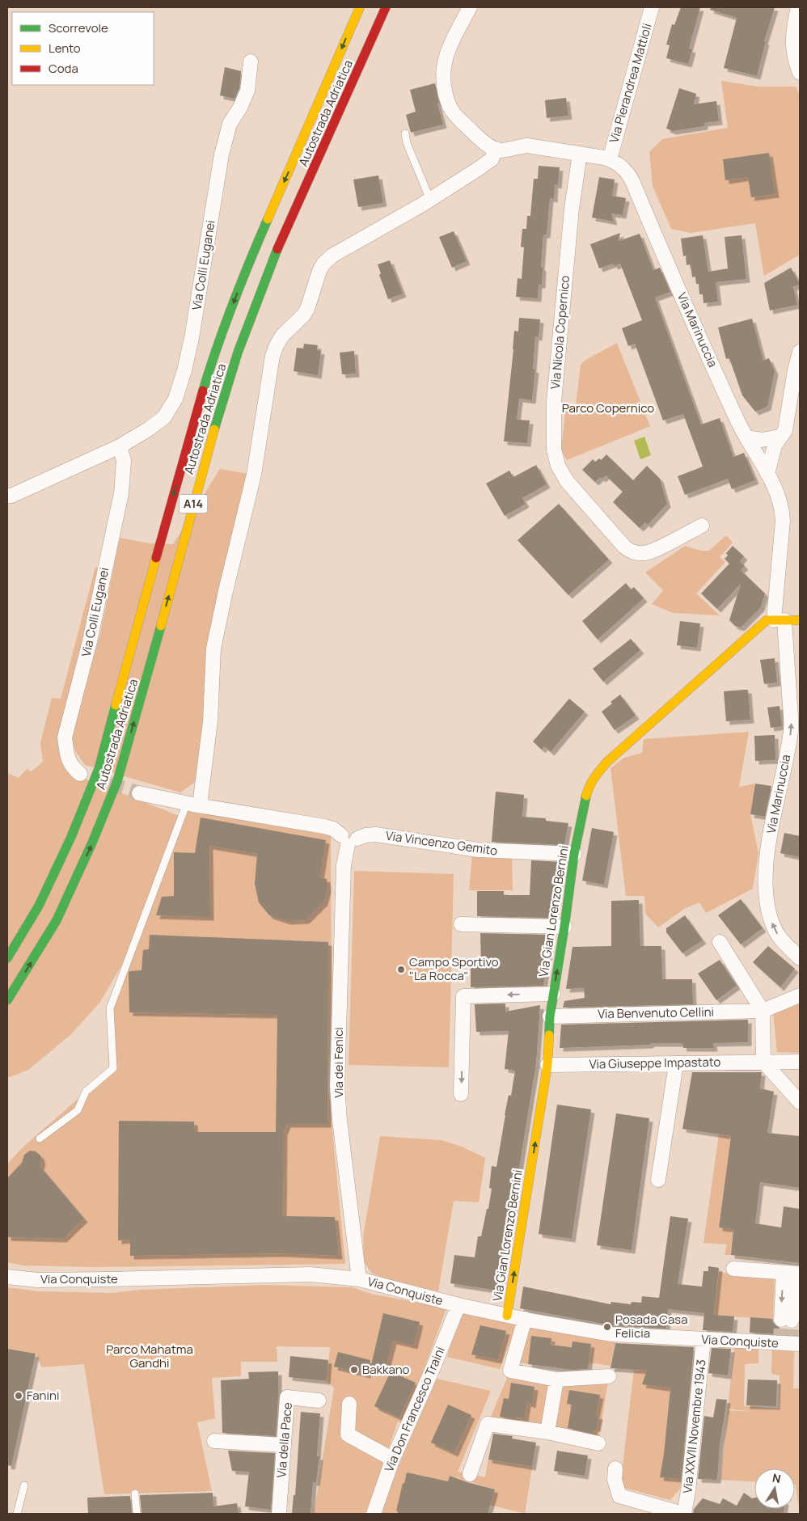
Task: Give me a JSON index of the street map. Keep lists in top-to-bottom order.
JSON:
{
  "streets": {
    "main road": ["Autostrada Adriatica", "A14", "Via Gian Lorenzo Bernini"],
    "street": [
      "Via Pierandrea Mattioli",
      "Via Colli Euganei",
      "Via Marinuccia",
      "Via Nicola Copernico",
      "Via Vincenzo Gemito",
      "Via Benvenuto Cellini",
      "Via dei Fenici",
      "Via Giuseppe Impastato",
      "Via Conquiste",
      "Via Don Francesco Traini",
      "Via XXVII Novembre 1943",
      "Via della Pace"
    ]
  },
  "crossings": [
    ["Via Pierandrea Mattioli", "Via Marinuccia"],
    ["Via Marinuccia", "Via Nicola Copernico"],
    ["Via Marinuccia", "Via Gian Lorenzo Bernini"],
    ["Via Vincenzo Gemito", "Via Gian Lorenzo Bernini"],
    ["Via Vincenzo Gemito", "Via dei Fenici"],
    ["Via Gian Lorenzo Bernini", "Via Benvenuto Cellini"],
    ["Via Gian Lorenzo Bernini", "Via Giuseppe Impastato"],
    ["Via Gian Lorenzo Bernini", "Via Conquiste"],
    ["Via dei Fenici", "Via Conquiste"],
    ["Via Conquiste", "Via Don Francesco Traini"],
    ["Via Conquiste", "Via XXVII Novembre 1943"]
  ],
  "one_way": ["Via Gian Lorenzo Bernini"],
  "parks": ["Parco Copernico", "Parco Mahatma Gandhi"],
  "places": [
    "Campo Sportivo \"La Rocca\"",
    "Posada Casa Felicia",
    "Bakkano",
    "Fanini"
  ],
  "legend": ["Scorrevole", "Lento", "Coda"],
  "north": "top"
}
